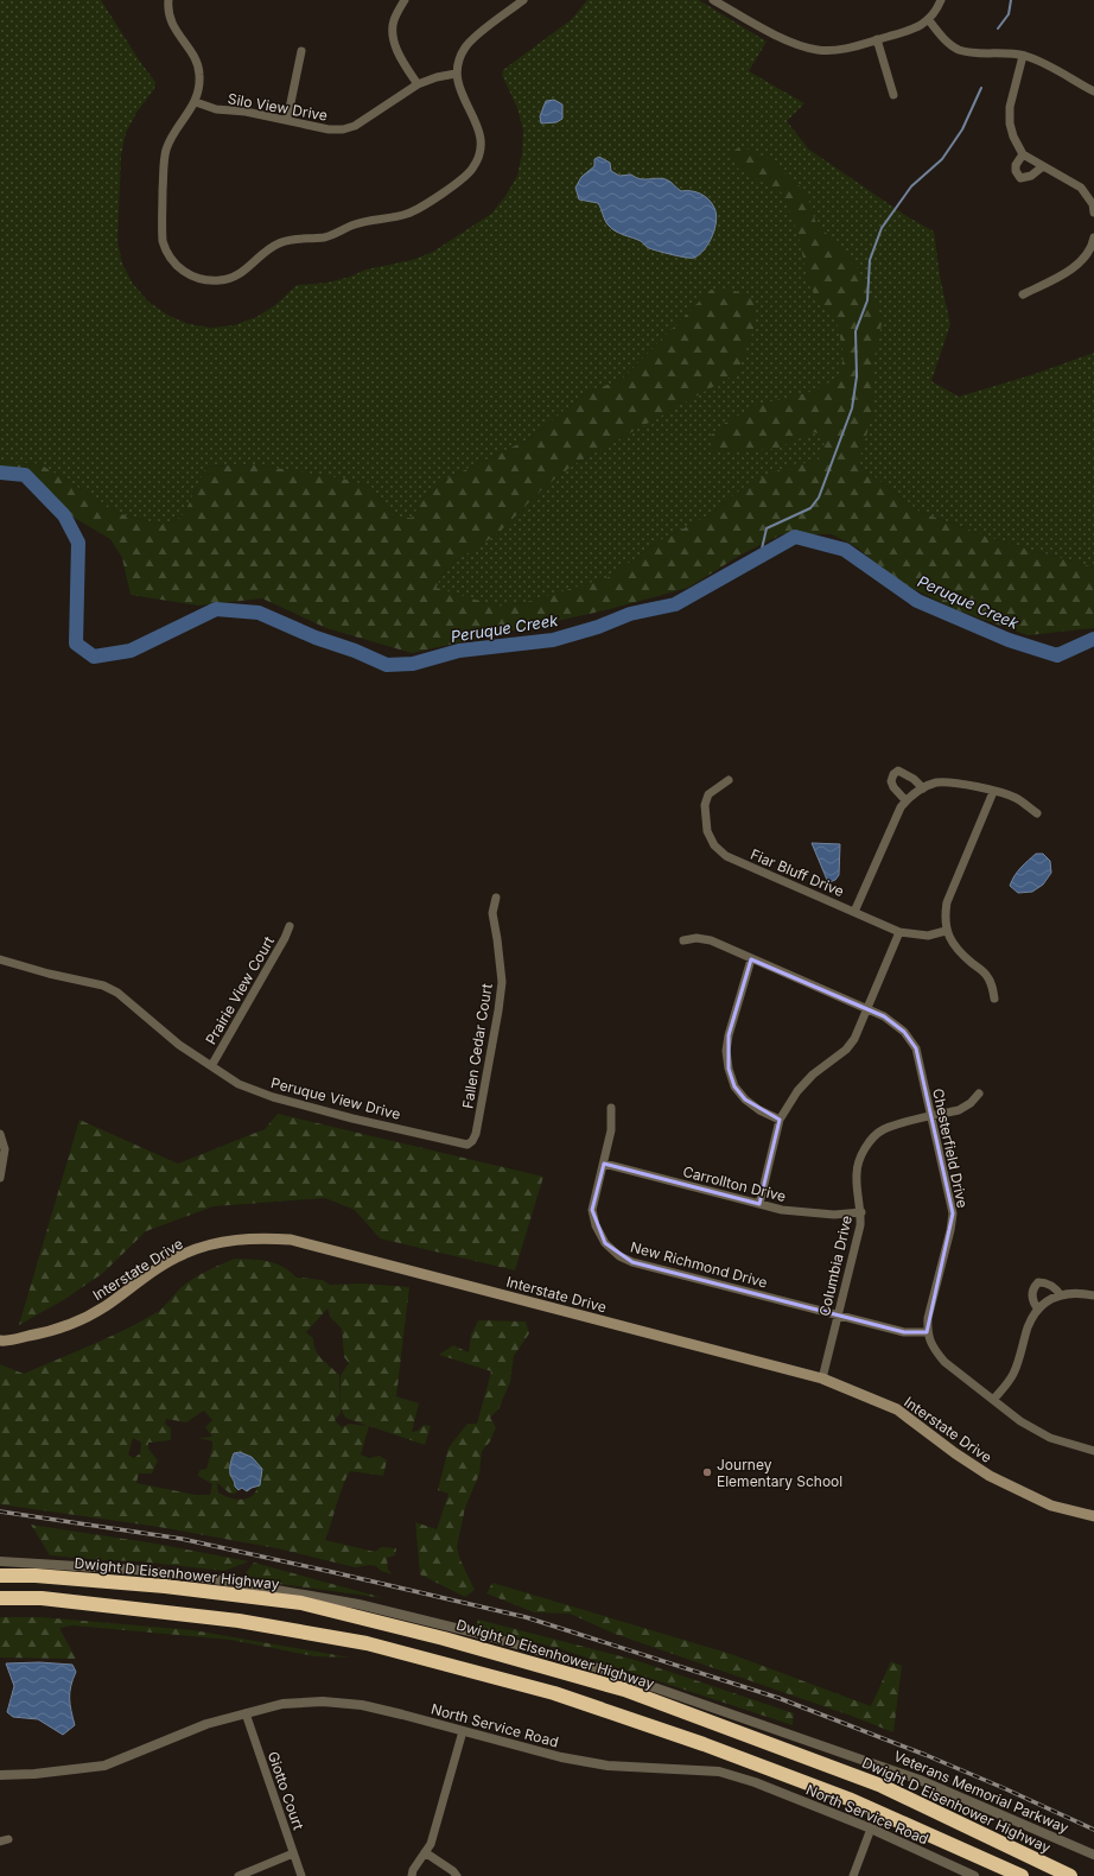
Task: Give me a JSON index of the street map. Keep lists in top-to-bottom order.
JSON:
{
  "streets": {
    "highway": ["Dwight D Eisenhower Highway"],
    "main road": ["Interstate Drive"],
    "street": [
      "Silo View Drive",
      "Fiar Bluff Drive",
      "Prairie View Court",
      "Fallen Cedar Court",
      "Peruque View Drive",
      "Chesterfield Drive",
      "Carrollton Drive",
      "New Richmond Drive",
      "Columbia Drive",
      "North Service Road",
      "Giotto Court",
      "Veterans Memorial Parkway"
    ]
  },
  "crossings": [
    ["Prairie View Court", "Peruque View Drive"],
    ["Fallen Cedar Court", "Peruque View Drive"],
    ["Chesterfield Drive", "New Richmond Drive"],
    ["Chesterfield Drive", "Columbia Drive"],
    ["Carrollton Drive", "New Richmond Drive"],
    ["Carrollton Drive", "Columbia Drive"],
    ["New Richmond Drive", "Columbia Drive"],
    ["Columbia Drive", "Interstate Drive"],
    ["North Service Road", "Giotto Court"]
  ],
  "water": ["Peruque Creek"],
  "places": ["Journey Elementary School"]
}
